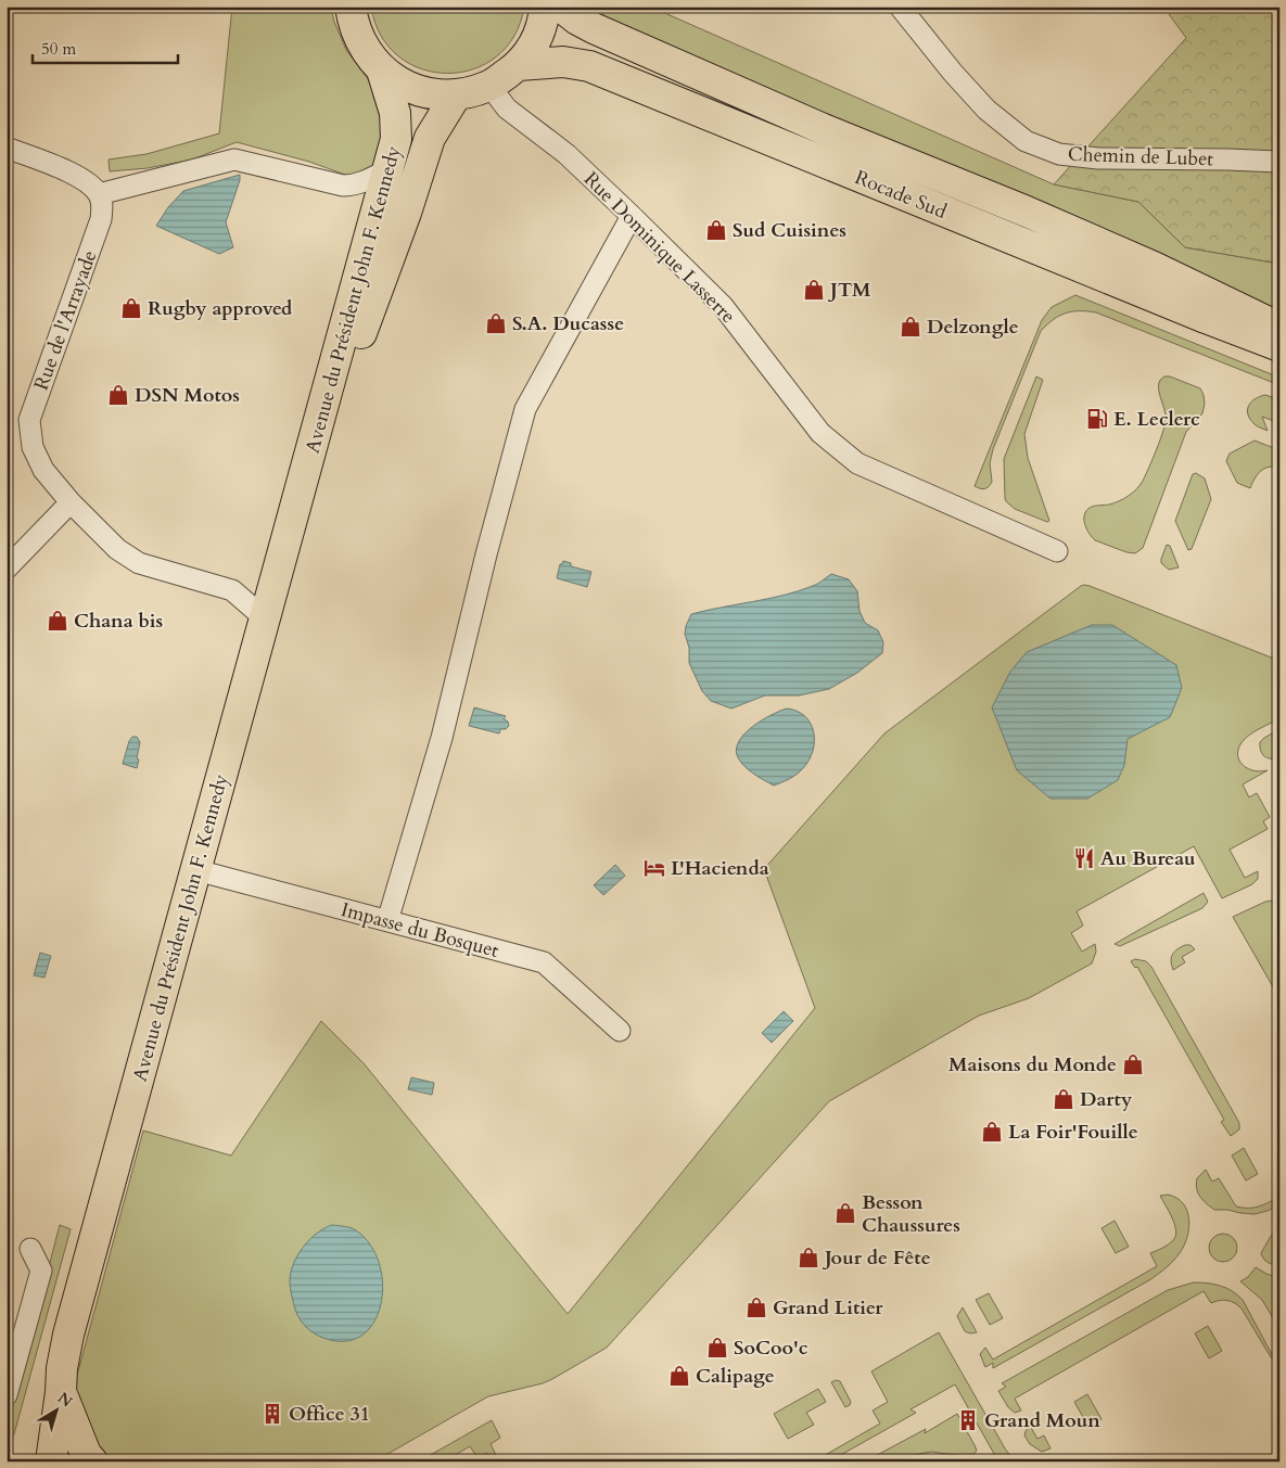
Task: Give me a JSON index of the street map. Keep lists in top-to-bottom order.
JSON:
{
  "streets": {
    "main road": ["Rocade Sud", "Avenue du Président John F. Kennedy"],
    "street": [
      "Chemin de Lubet",
      "Rue Dominique Lasserre",
      "Rue de l'Arrayade",
      "Impasse du Bosquet"
    ]
  },
  "crossings": [
    ["Avenue du Président John F. Kennedy", "Rue de l'Arrayade"],
    ["Avenue du Président John F. Kennedy", "Impasse du Bosquet"]
  ],
  "places": {
    "shop": [
      "Sud Cuisines",
      "JTM",
      "Rugby approved",
      "S.A. Ducasse",
      "Delzongle",
      "DSN Motos",
      "Chana bis",
      "Maisons du Monde",
      "Darty",
      "La Foir'Fouille",
      "Besson Chaussures",
      "Jour de Fête",
      "Grand Litier",
      "SoCoo'c",
      "Calipage"
    ],
    "fuel station": ["E. Leclerc"],
    "restaurant": ["Au Bureau"],
    "hotel": ["L'Hacienda"],
    "building": ["Office 31", "Grand Moun"]
  },
  "scale_bar": "50 m",
  "north": "top right"
}
